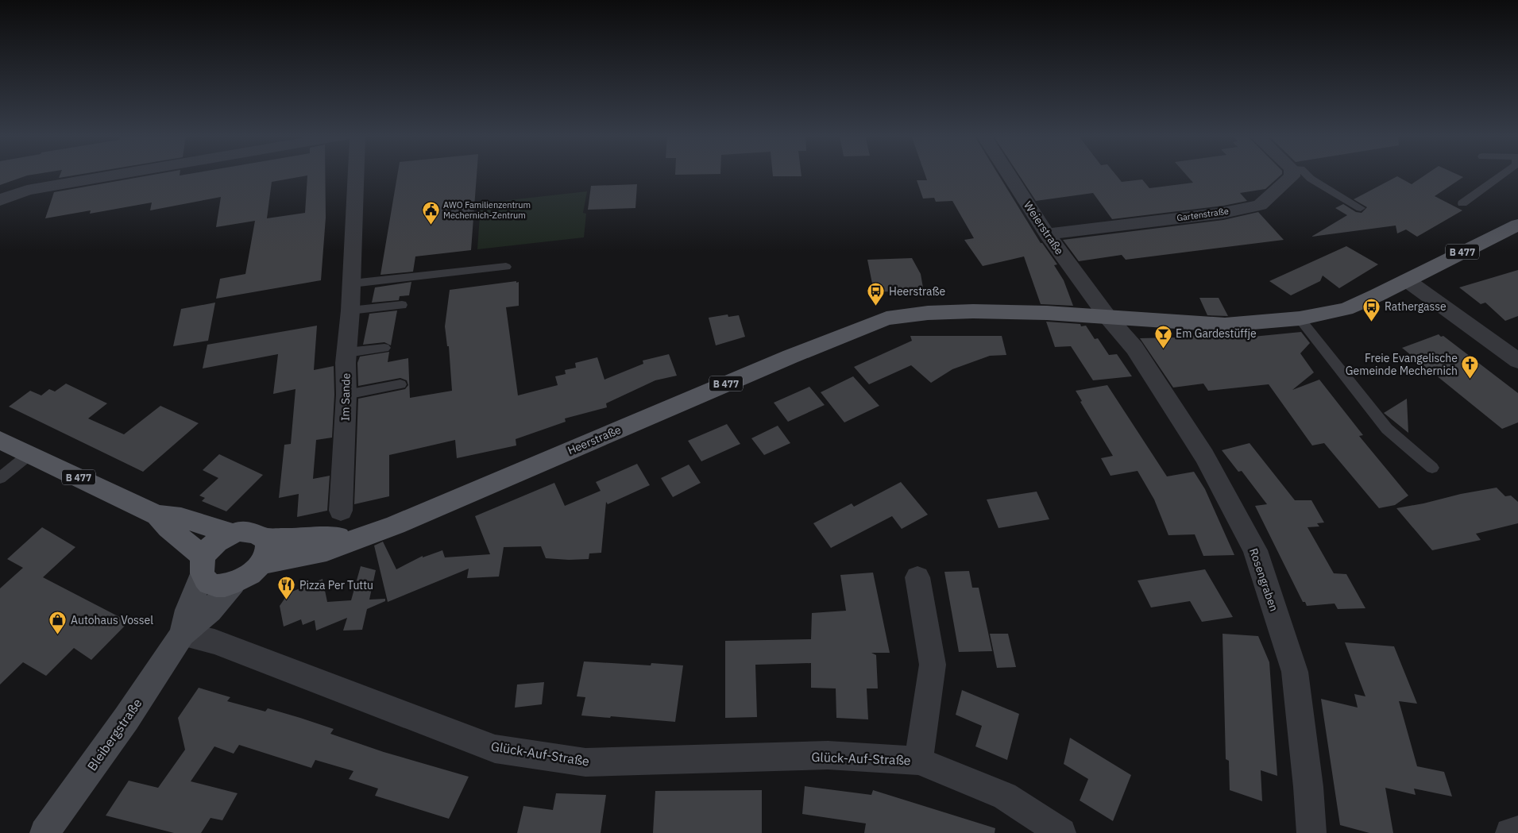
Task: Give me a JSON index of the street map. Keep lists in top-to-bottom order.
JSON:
{
  "streets": {
    "main road": ["B 477", "Heerstraße"],
    "street": [
      "Gartenstraße",
      "Weierstraße",
      "Im Sande",
      "Rosengraben",
      "Bleibergstraße",
      "Glück-Auf-Straße"
    ]
  },
  "crossings": [
    ["Gartenstraße", "Weierstraße"],
    ["Weierstraße", "B 477"],
    ["Weierstraße", "Heerstraße"],
    ["Weierstraße", "Rosengraben"],
    ["B 477", "Heerstraße"],
    ["B 477", "Rosengraben"],
    ["B 477", "Bleibergstraße"],
    ["Heerstraße", "Rosengraben"],
    ["Heerstraße", "Bleibergstraße"],
    ["Bleibergstraße", "Glück-Auf-Straße"]
  ],
  "places": {
    "public building": ["AWO Familienzentrum Mechernich-Zentrum"],
    "bus stop": ["Heerstraße", "Rathergasse"],
    "bar": ["Em Gardestüffje"],
    "church": ["Freie Evangelische Gemeinde Mechernich"],
    "restaurant": ["Pizza Per Tuttu"],
    "shop": ["Autohaus Vossel"]
  }
}
